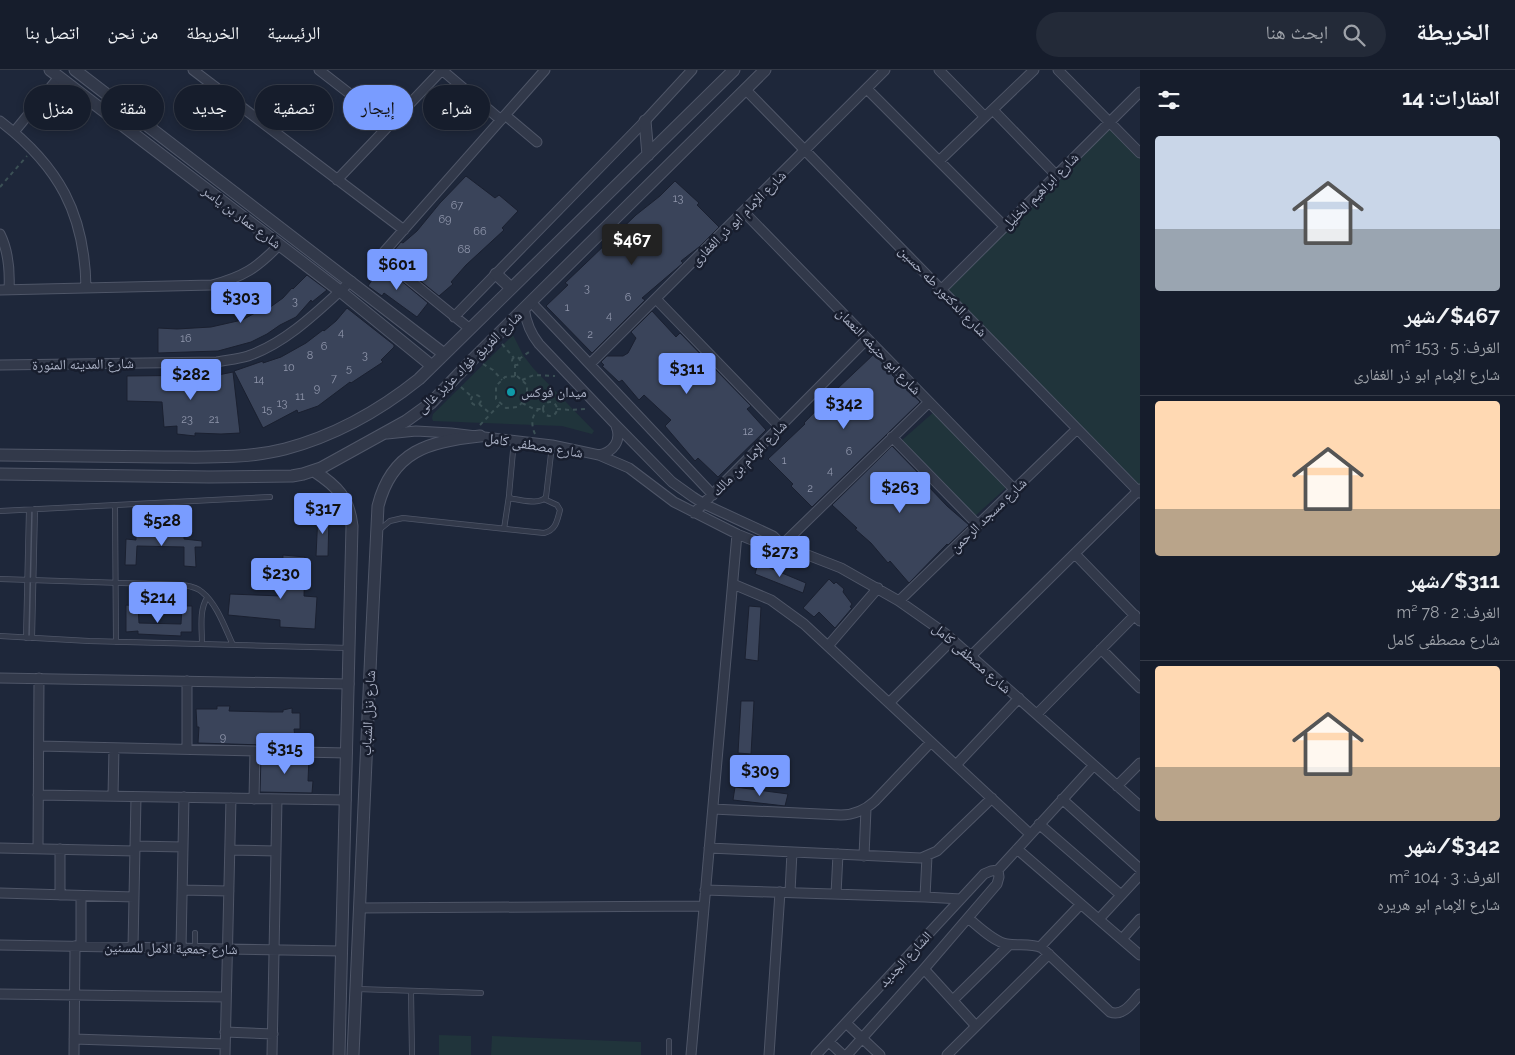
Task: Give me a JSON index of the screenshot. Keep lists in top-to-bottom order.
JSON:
{
  "streets": {
    "street": [
      "شارع ابراهيم الخليل",
      "شارع عمار بن ياسر",
      "شارع الإمام ابو ذر الغفارى",
      "شارع الدكتور طه حسين",
      "شارع ابو حنيفه النعمان",
      "شارع الفريق فؤاد عزيز غالى",
      "شارع المدينه المنورة",
      "شارع مصطفى كامل",
      "شارع الإمام بن مالك",
      "شارع مسجد الرحمن",
      "شارع نزل الشباب",
      "شارع جمعية الامل للمسنين",
      "الشارع الجديد"
    ]
  },
  "crossings": [
    ["شارع ابراهيم الخليل", "شارع الدكتور طه حسين"],
    ["شارع عمار بن ياسر", "شارع الفريق فؤاد عزيز غالى"],
    ["شارع عمار بن ياسر", "شارع المدينه المنورة"],
    ["شارع الإمام ابو ذر الغفارى", "شارع الدكتور طه حسين"],
    ["شارع الإمام ابو ذر الغفارى", "شارع ابو حنيفه النعمان"],
    ["شارع الدكتور طه حسين", "شارع الفريق فؤاد عزيز غالى"],
    ["شارع الدكتور طه حسين", "شارع مسجد الرحمن"],
    ["شارع ابو حنيفه النعمان", "شارع الإمام بن مالك"],
    ["شارع ابو حنيفه النعمان", "شارع مسجد الرحمن"],
    ["شارع الفريق فؤاد عزيز غالى", "شارع مصطفى كامل"],
    ["شارع الفريق فؤاد عزيز غالى", "شارع نزل الشباب"],
    ["شارع مصطفى كامل", "شارع الإمام بن مالك"],
    ["شارع مصطفى كامل", "شارع مسجد الرحمن"],
    ["شارع مصطفى كامل", "شارع نزل الشباب"],
    ["شارع مصطفى كامل", "الشارع الجديد"],
    ["شارع نزل الشباب", "شارع جمعية الامل للمسنين"]
  ],
  "places": ["ميدان فوكس"],
  "house_numbers": [
    "13",
    "67",
    "69",
    "66",
    "68",
    "3",
    "6",
    "3",
    "1",
    "4",
    "4",
    "2",
    "16",
    "6",
    "8",
    "3",
    "10",
    "5",
    "7",
    "14",
    "9",
    "11",
    "13",
    "15",
    "23",
    "21",
    "12",
    "6",
    "1",
    "4",
    "2",
    "9"
  ],
  "page": {
    "header": "الخريطة",
    "search": "ابحث هنا",
    "nav": [
      "الرئيسية",
      "الخريطة",
      "من نحن",
      "اتصل بنا"
    ],
    "heading": "العقارات: 14",
    "chip": [
      "شراء",
      "إيجار",
      "تصفية",
      "جديد",
      "شقة",
      "منزل"
    ],
    "list": [
      {
        "name": "$467/شهر",
        "note": "الغرف: 5 · 153 m² · شارع الإمام ابو ذر الغفارى"
      },
      {
        "name": "$311/شهر",
        "note": "الغرف: 2 · 78 m² · شارع مصطفى كامل"
      },
      {
        "name": "$342/شهر",
        "note": "الغرف: 3 · 104 m² · شارع الإمام ابو هريره"
      }
    ],
    "price": [
      "$467",
      "$601",
      "$303",
      "$311",
      "$282",
      "$342",
      "$263",
      "$317",
      "$528",
      "$273",
      "$230",
      "$214",
      "$315",
      "$309"
    ]
  }
}
